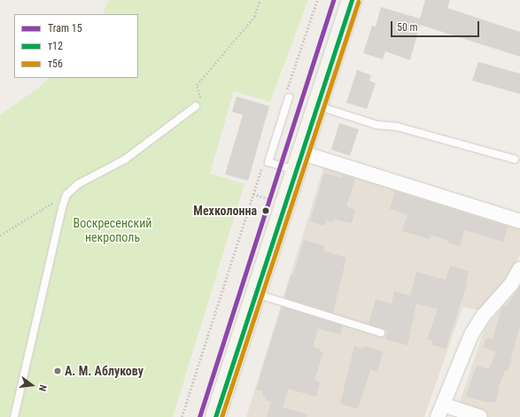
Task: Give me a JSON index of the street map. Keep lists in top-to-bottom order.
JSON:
{
  "parks": ["Воскресенский некрополь"],
  "places": ["Мехколонна", "А. М. Аблукову"],
  "lines": ["tram line 15", "transit line т12", "transit line т56"],
  "legend": ["Tram 15", "т12", "т56"],
  "scale_bar": "50 m",
  "north": "right"
}
